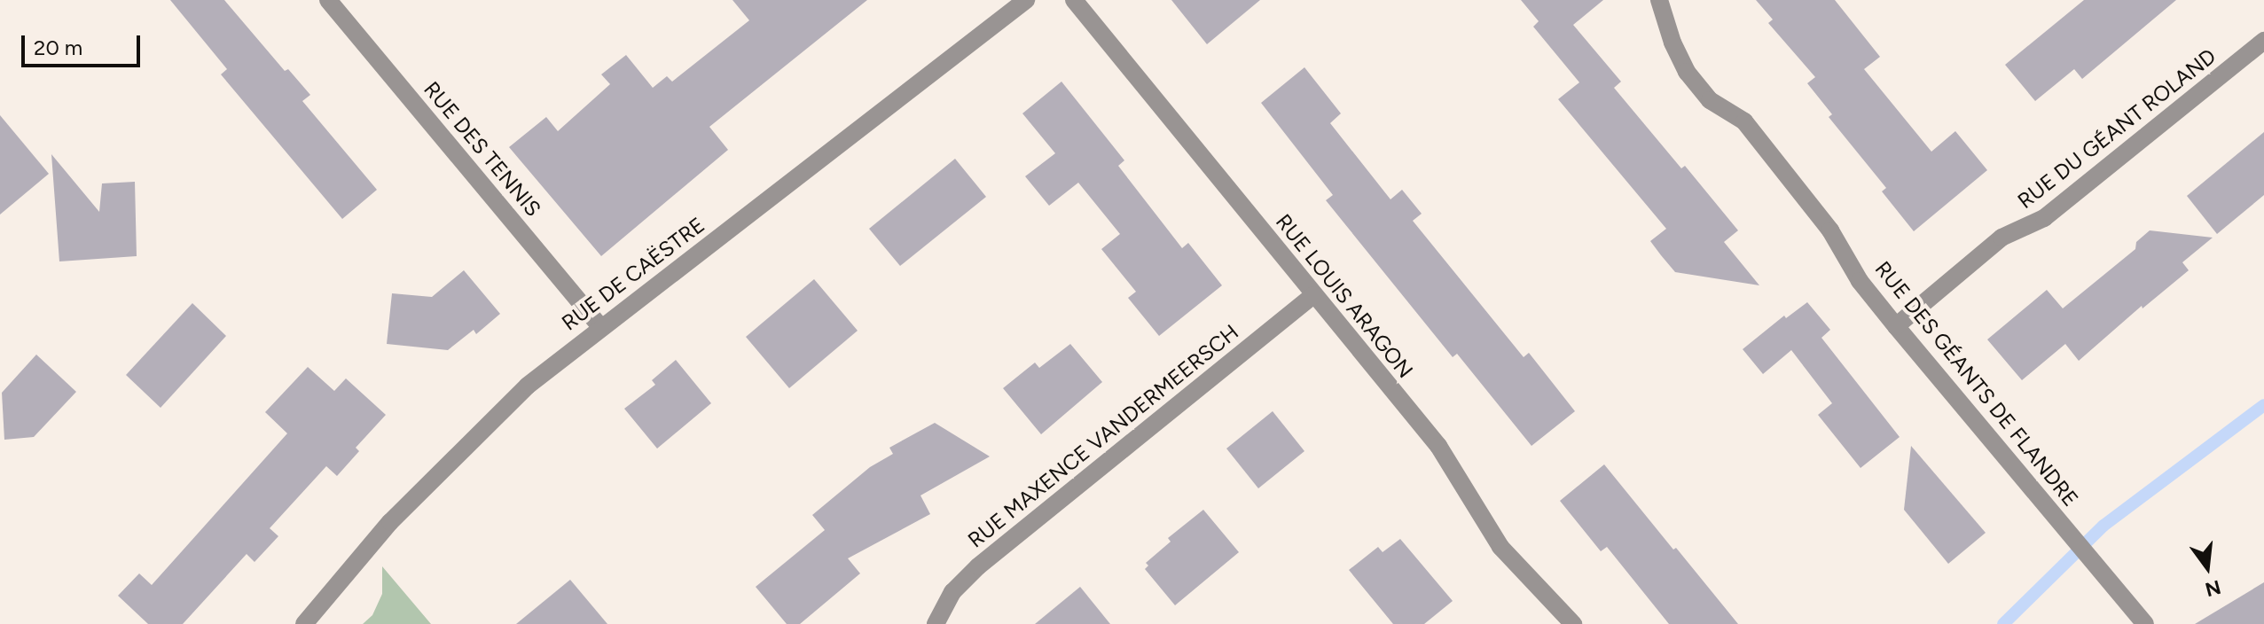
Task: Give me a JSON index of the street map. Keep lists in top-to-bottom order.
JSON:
{
  "streets": {
    "street": [
      "RUE DU GÉANT ROLAND",
      "RUE DES TENNIS",
      "RUE DE CAËSTRE",
      "RUE LOUIS ARAGON",
      "RUE DES GÉANTS DE FLANDRE",
      "RUE MAXENCE VANDERMEERSCH"
    ]
  },
  "crossings": [
    ["RUE DU GÉANT ROLAND", "RUE DES GÉANTS DE FLANDRE"],
    ["RUE DES TENNIS", "RUE DE CAËSTRE"],
    ["RUE LOUIS ARAGON", "RUE MAXENCE VANDERMEERSCH"]
  ],
  "scale_bar": "20 m",
  "north": "bottom"
}
